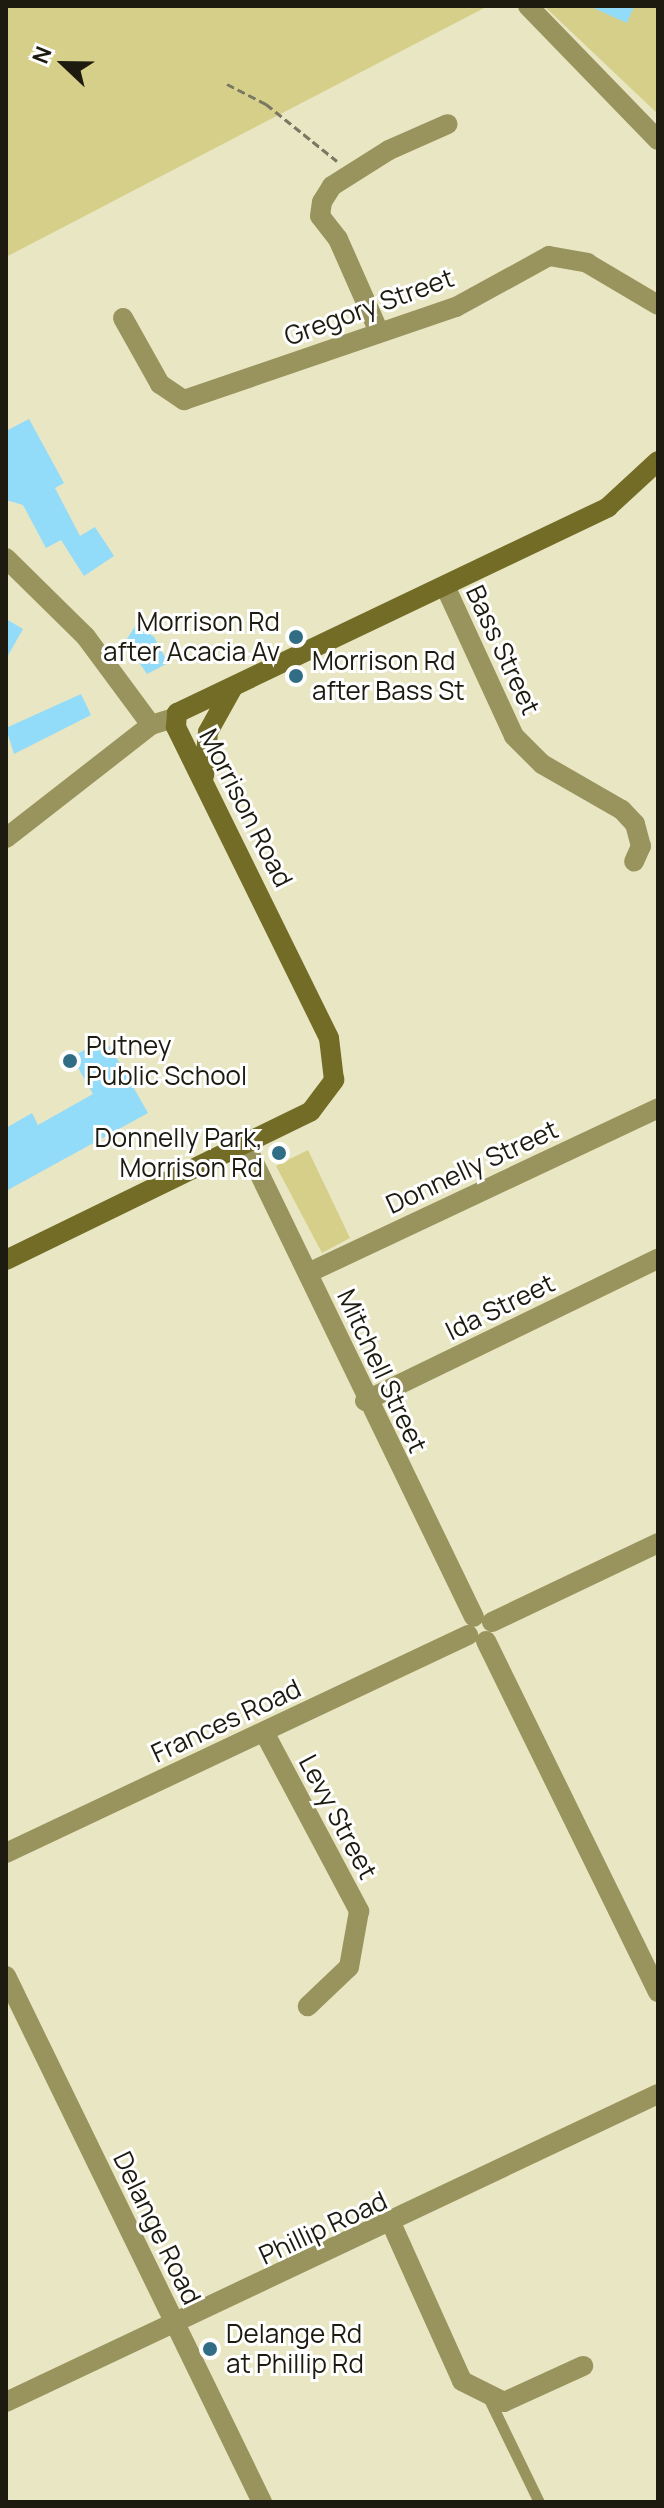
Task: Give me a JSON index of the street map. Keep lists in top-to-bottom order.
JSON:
{
  "streets": {
    "street": [
      "Gregory Street",
      "Bass Street",
      "Morrison Road",
      "Donnelly Street",
      "Ida Street",
      "Mitchell Street",
      "Frances Road",
      "Levy Street",
      "Delange Road",
      "Phillip Road"
    ]
  },
  "crossings": [
    ["Bass Street", "Morrison Road"],
    ["Morrison Road", "Mitchell Street"],
    ["Donnelly Street", "Mitchell Street"],
    ["Ida Street", "Mitchell Street"],
    ["Mitchell Street", "Frances Road"],
    ["Frances Road", "Levy Street"],
    ["Delange Road", "Phillip Road"]
  ],
  "places": [
    "Morrison Rd after Acacia Av",
    "Morrison Rd after Bass St",
    "Putney Public School",
    "Donnelly Park, Morrison Rd",
    "Delange Rd at Phillip Rd"
  ],
  "north": "left"
}
